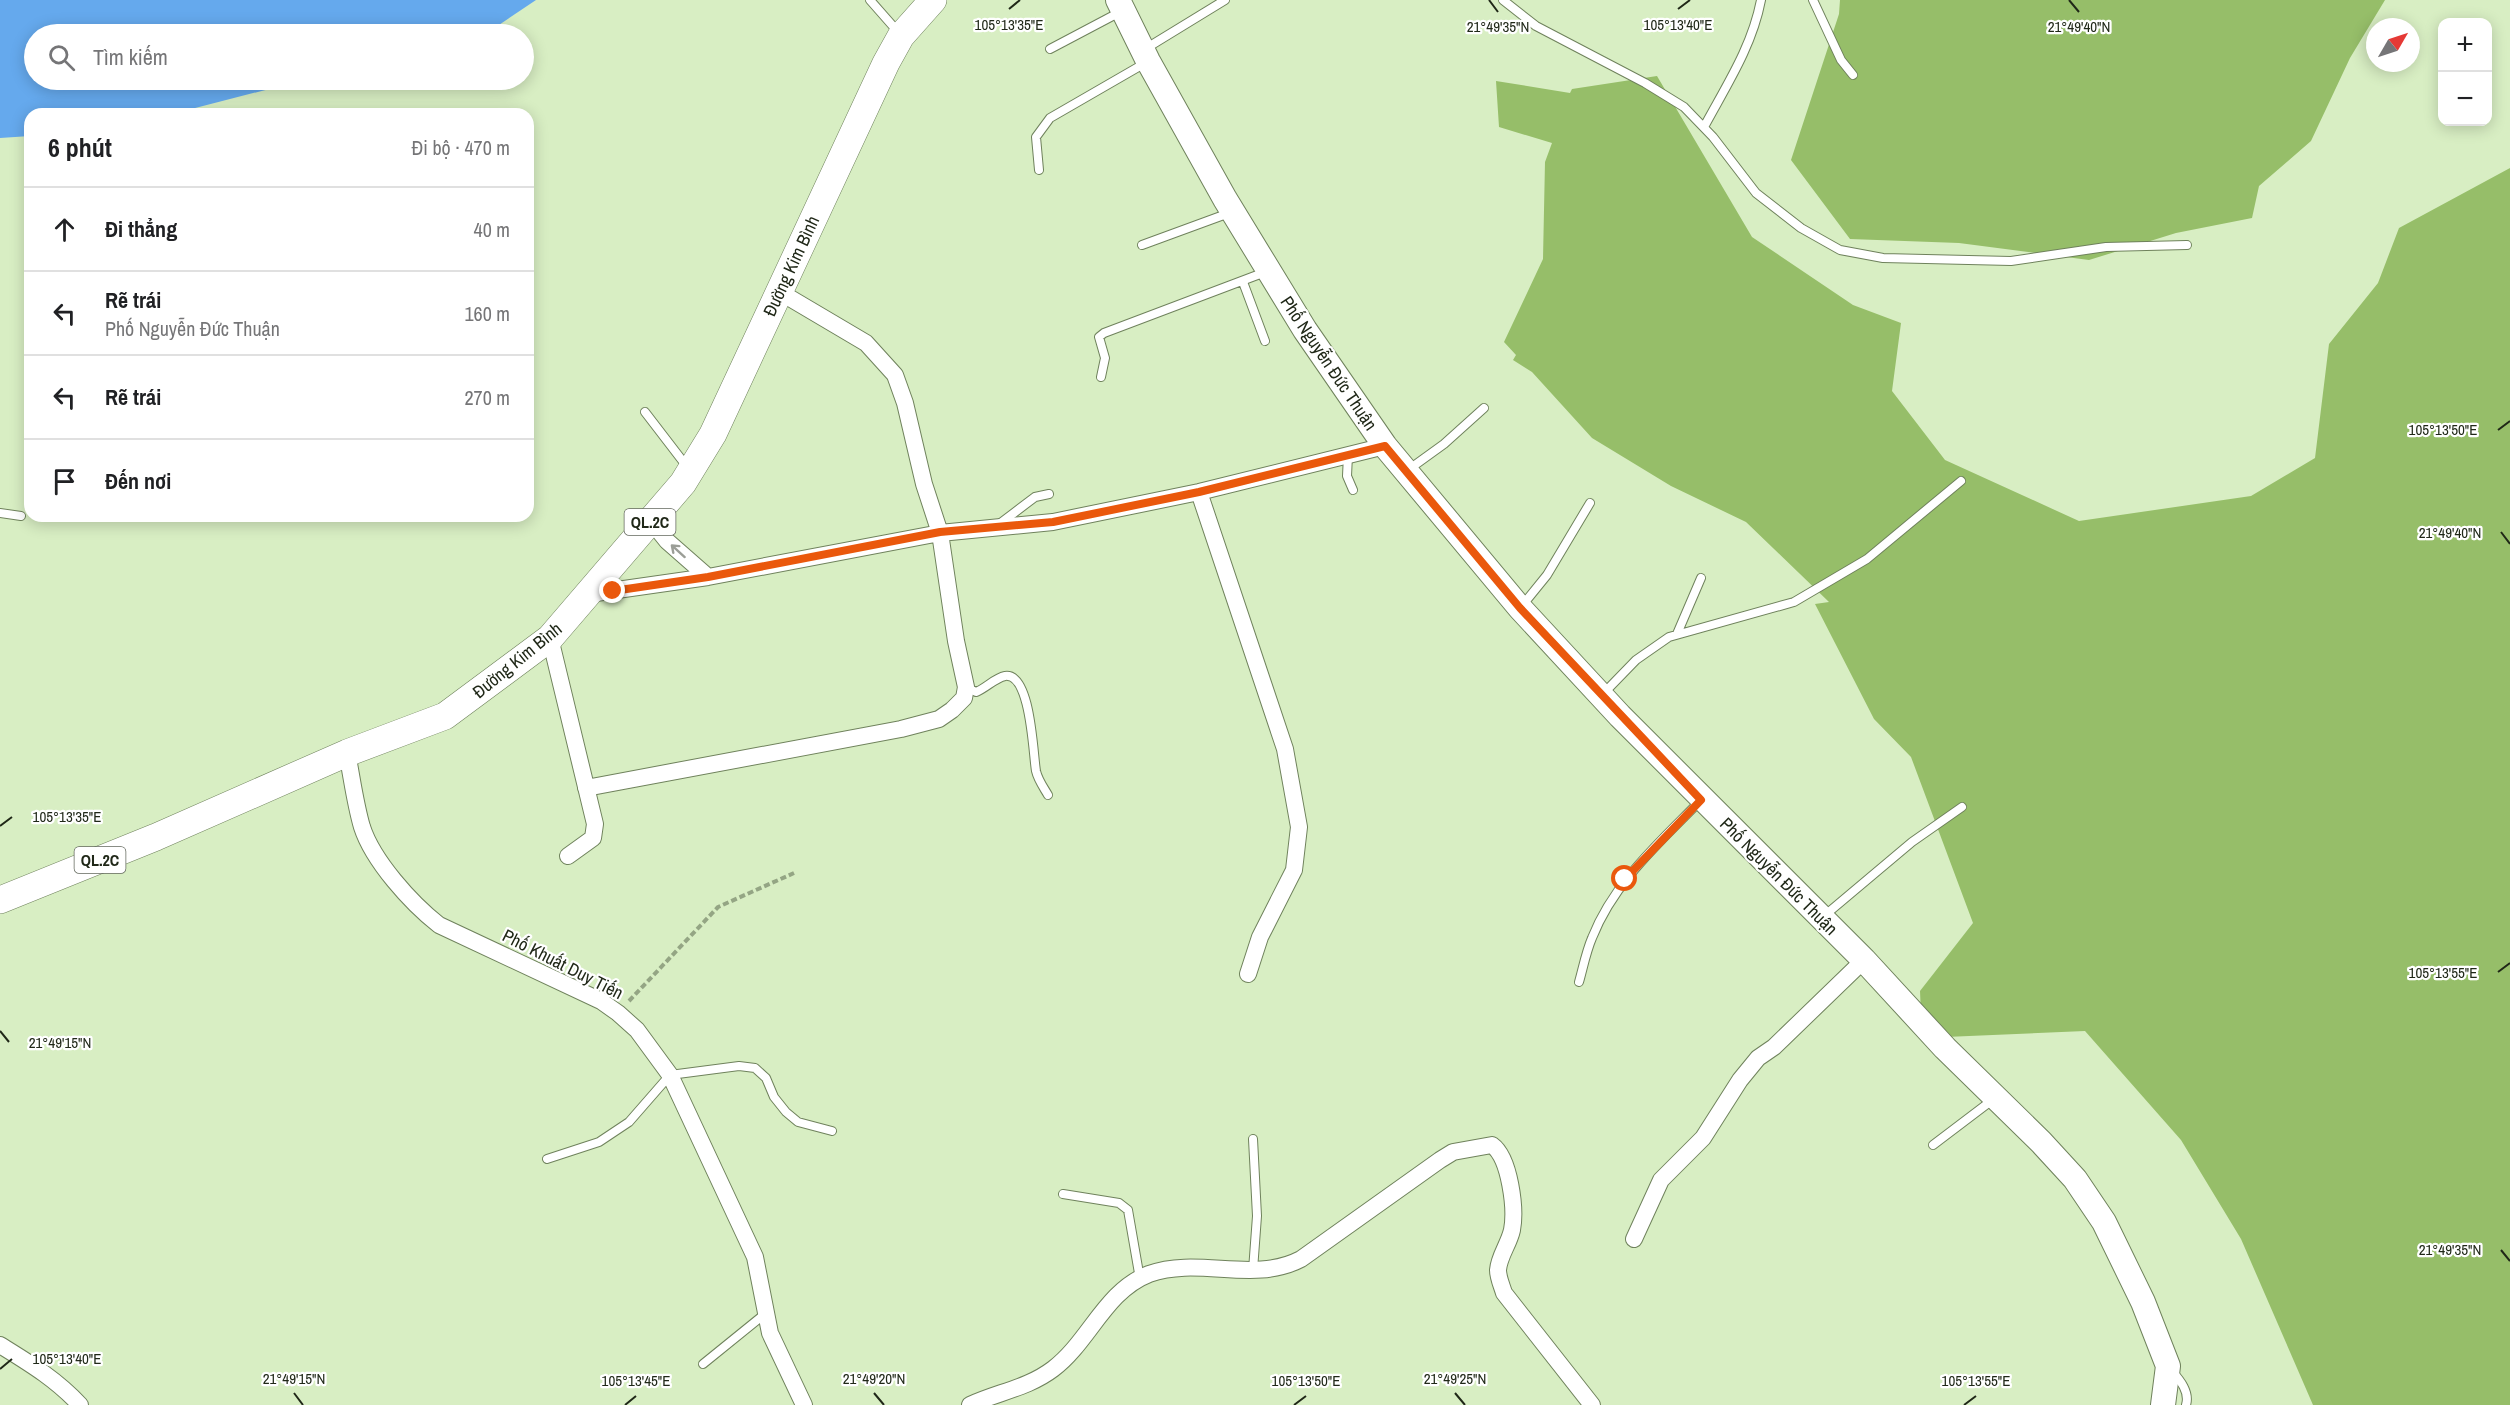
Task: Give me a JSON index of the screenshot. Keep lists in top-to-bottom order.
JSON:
{
  "streets": {
    "main road": ["Đường Kim Bình", "QL.2C"],
    "street": ["Phố Nguyễn Đức Thuận", "Phố Khuất Duy Tiến"]
  },
  "crossings": [
    ["Đường Kim Bình", "Phố Khuất Duy Tiến"]
  ],
  "north": "top right",
  "page": {
    "map_buttons": ["+", "−"],
    "search": "Tìm kiếm",
    "heading": ["6 phút", "Đi bộ · 470 m"],
    "list": [
      ["Đi thẳng", "40 m"],
      ["Rẽ trái", "Phố Nguyễn Đức Thuận", "160 m"],
      ["Rẽ trái", "270 m"],
      "Đến nơi"
    ]
  },
  "coordinates": [
    "105°13'35\"E",
    "105°13'40\"E",
    "21°49'35\"N",
    "21°49'40\"N",
    "105°13'50\"E",
    "105°13'55\"E",
    "21°49'15\"N",
    "21°49'20\"N",
    "21°49'25\"N",
    "105°13'45\"E"
  ]
}
